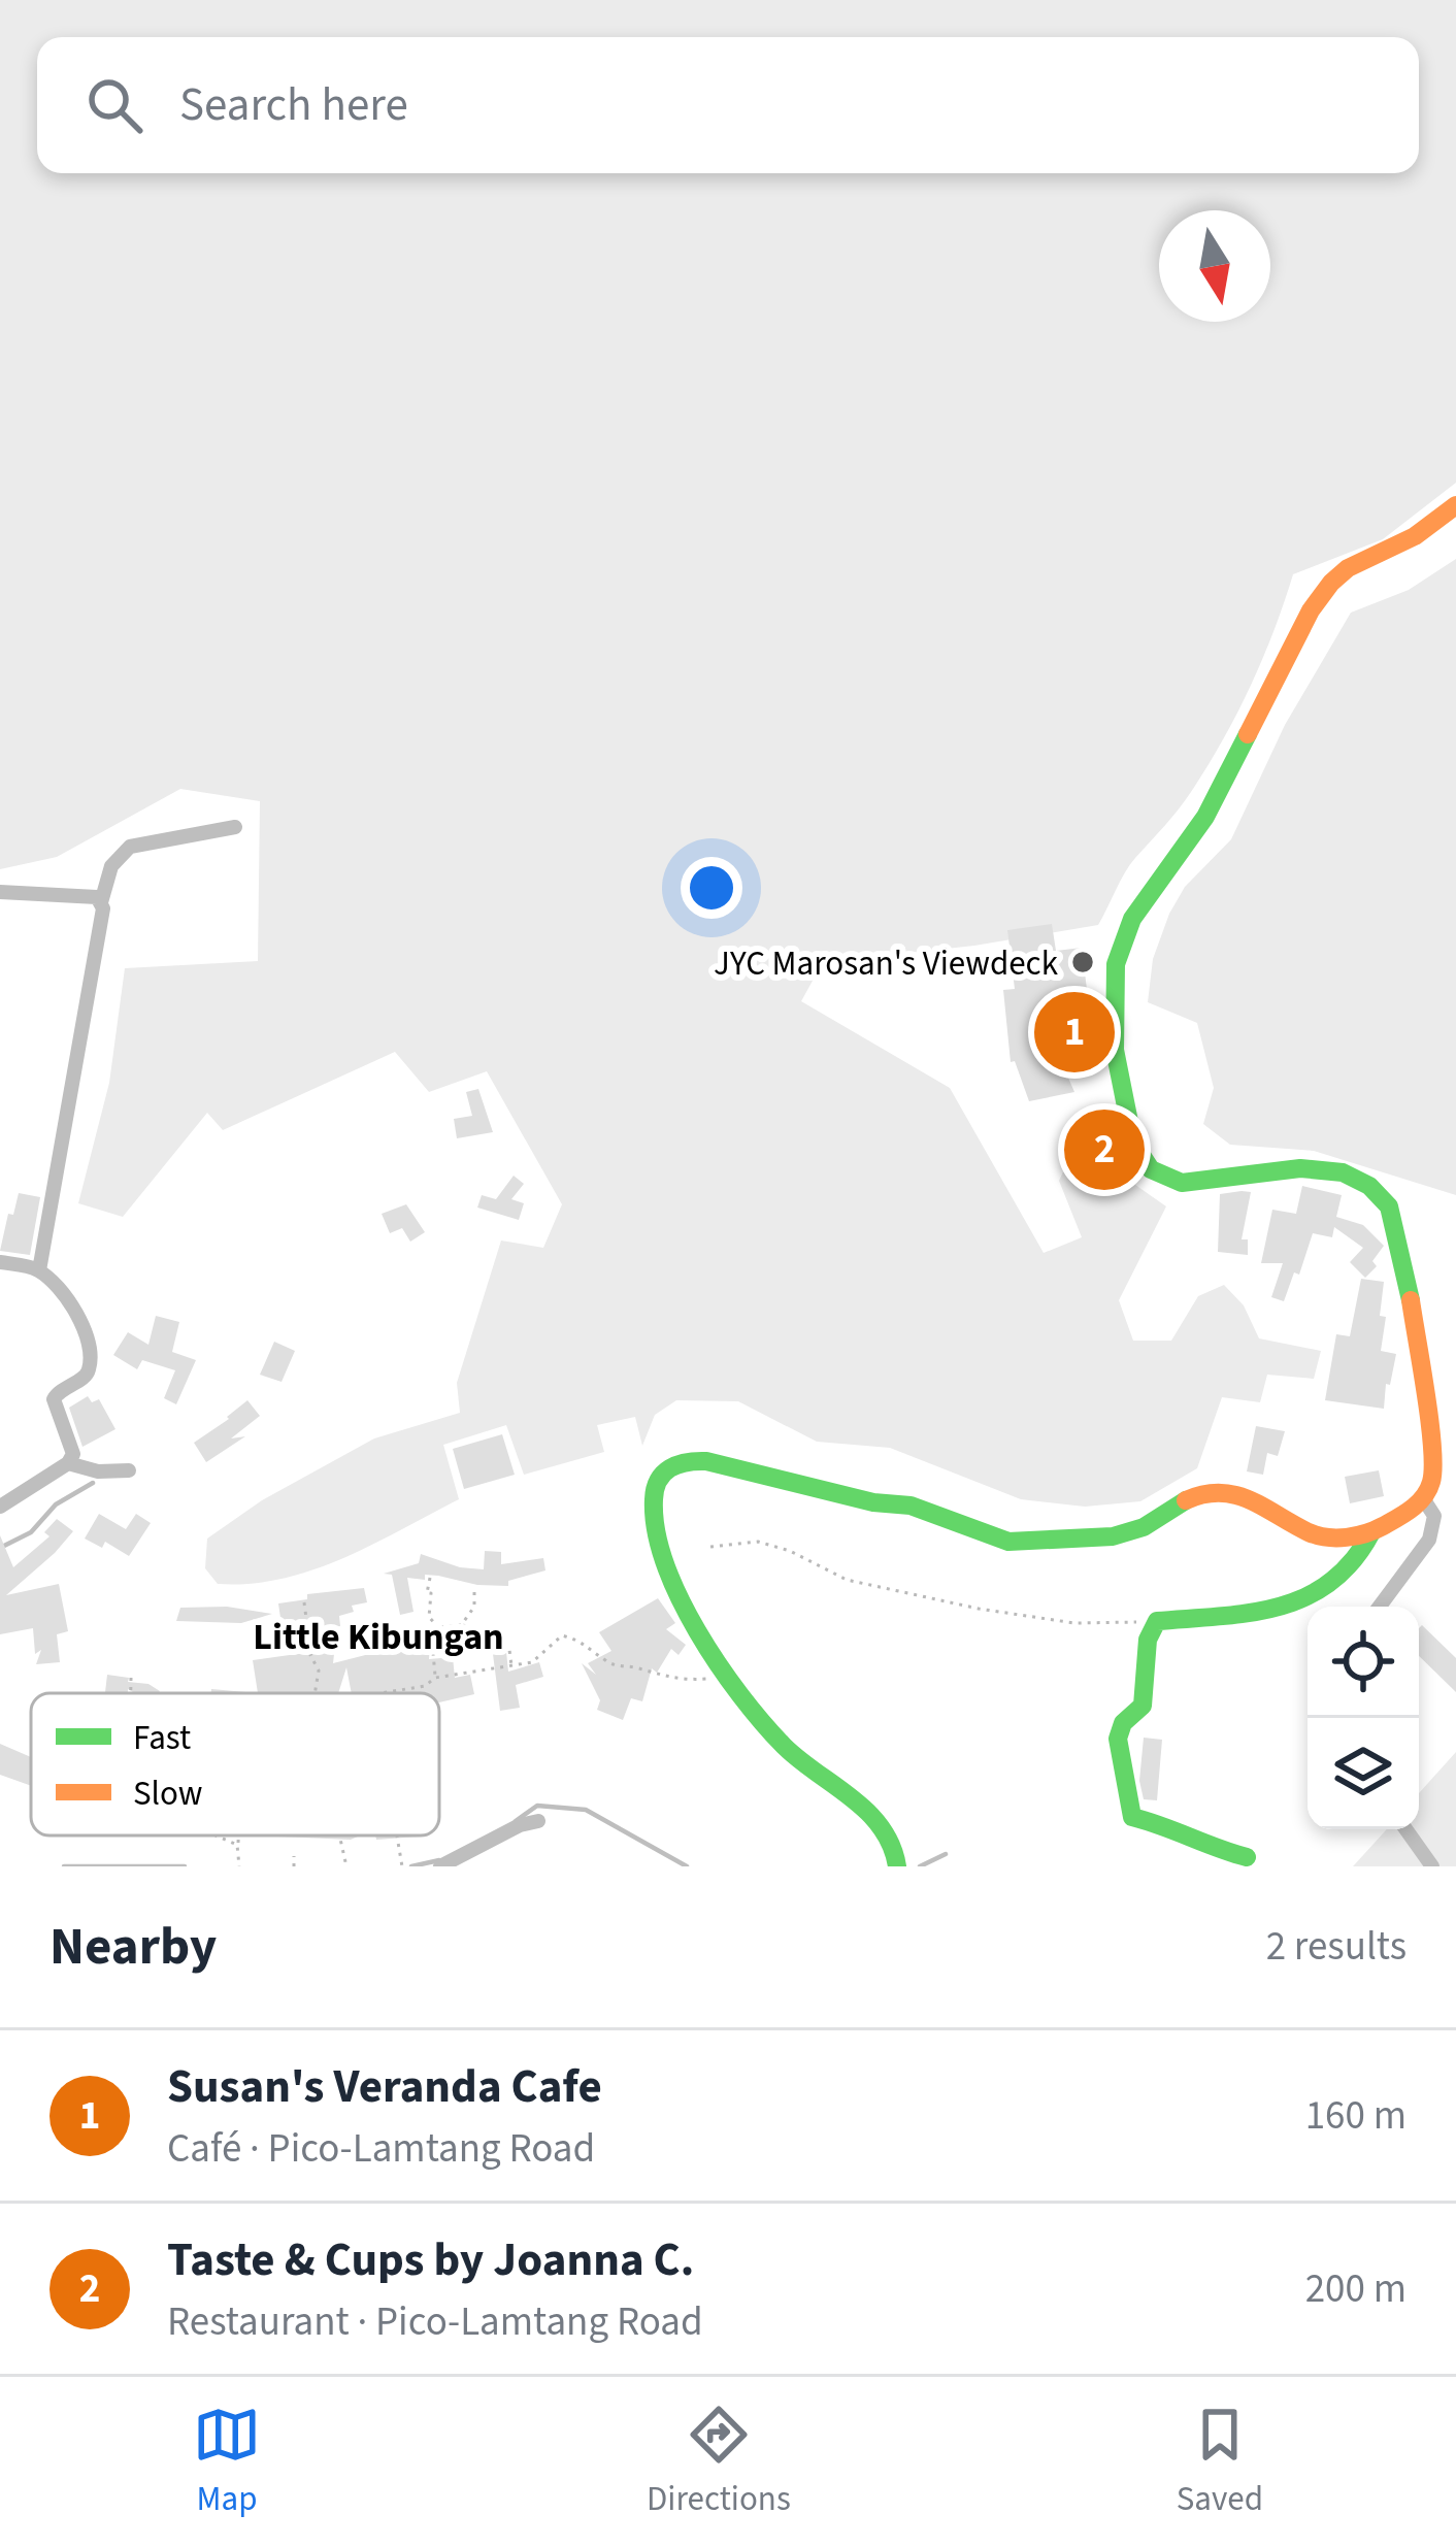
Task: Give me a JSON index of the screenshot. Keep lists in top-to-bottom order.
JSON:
{
  "districts": ["Little Kibungan"],
  "places": ["JYC Marosan's Viewdeck"],
  "legend": ["Fast", "Slow"],
  "north": "bottom",
  "page": {
    "search": "Search here",
    "pins": ["1", "2"],
    "heading": ["Nearby", "2 results"],
    "list": [
      {
        "mark": "1",
        "name": "Susan's Veranda Cafe",
        "note": "Café · Pico-Lamtang Road",
        "value": "160 m"
      },
      {
        "mark": "2",
        "name": "Taste & Cups by Joanna C.",
        "note": "Restaurant · Pico-Lamtang Road",
        "value": "200 m"
      }
    ],
    "nav": ["Map", "Directions", "Saved"]
  }
}
